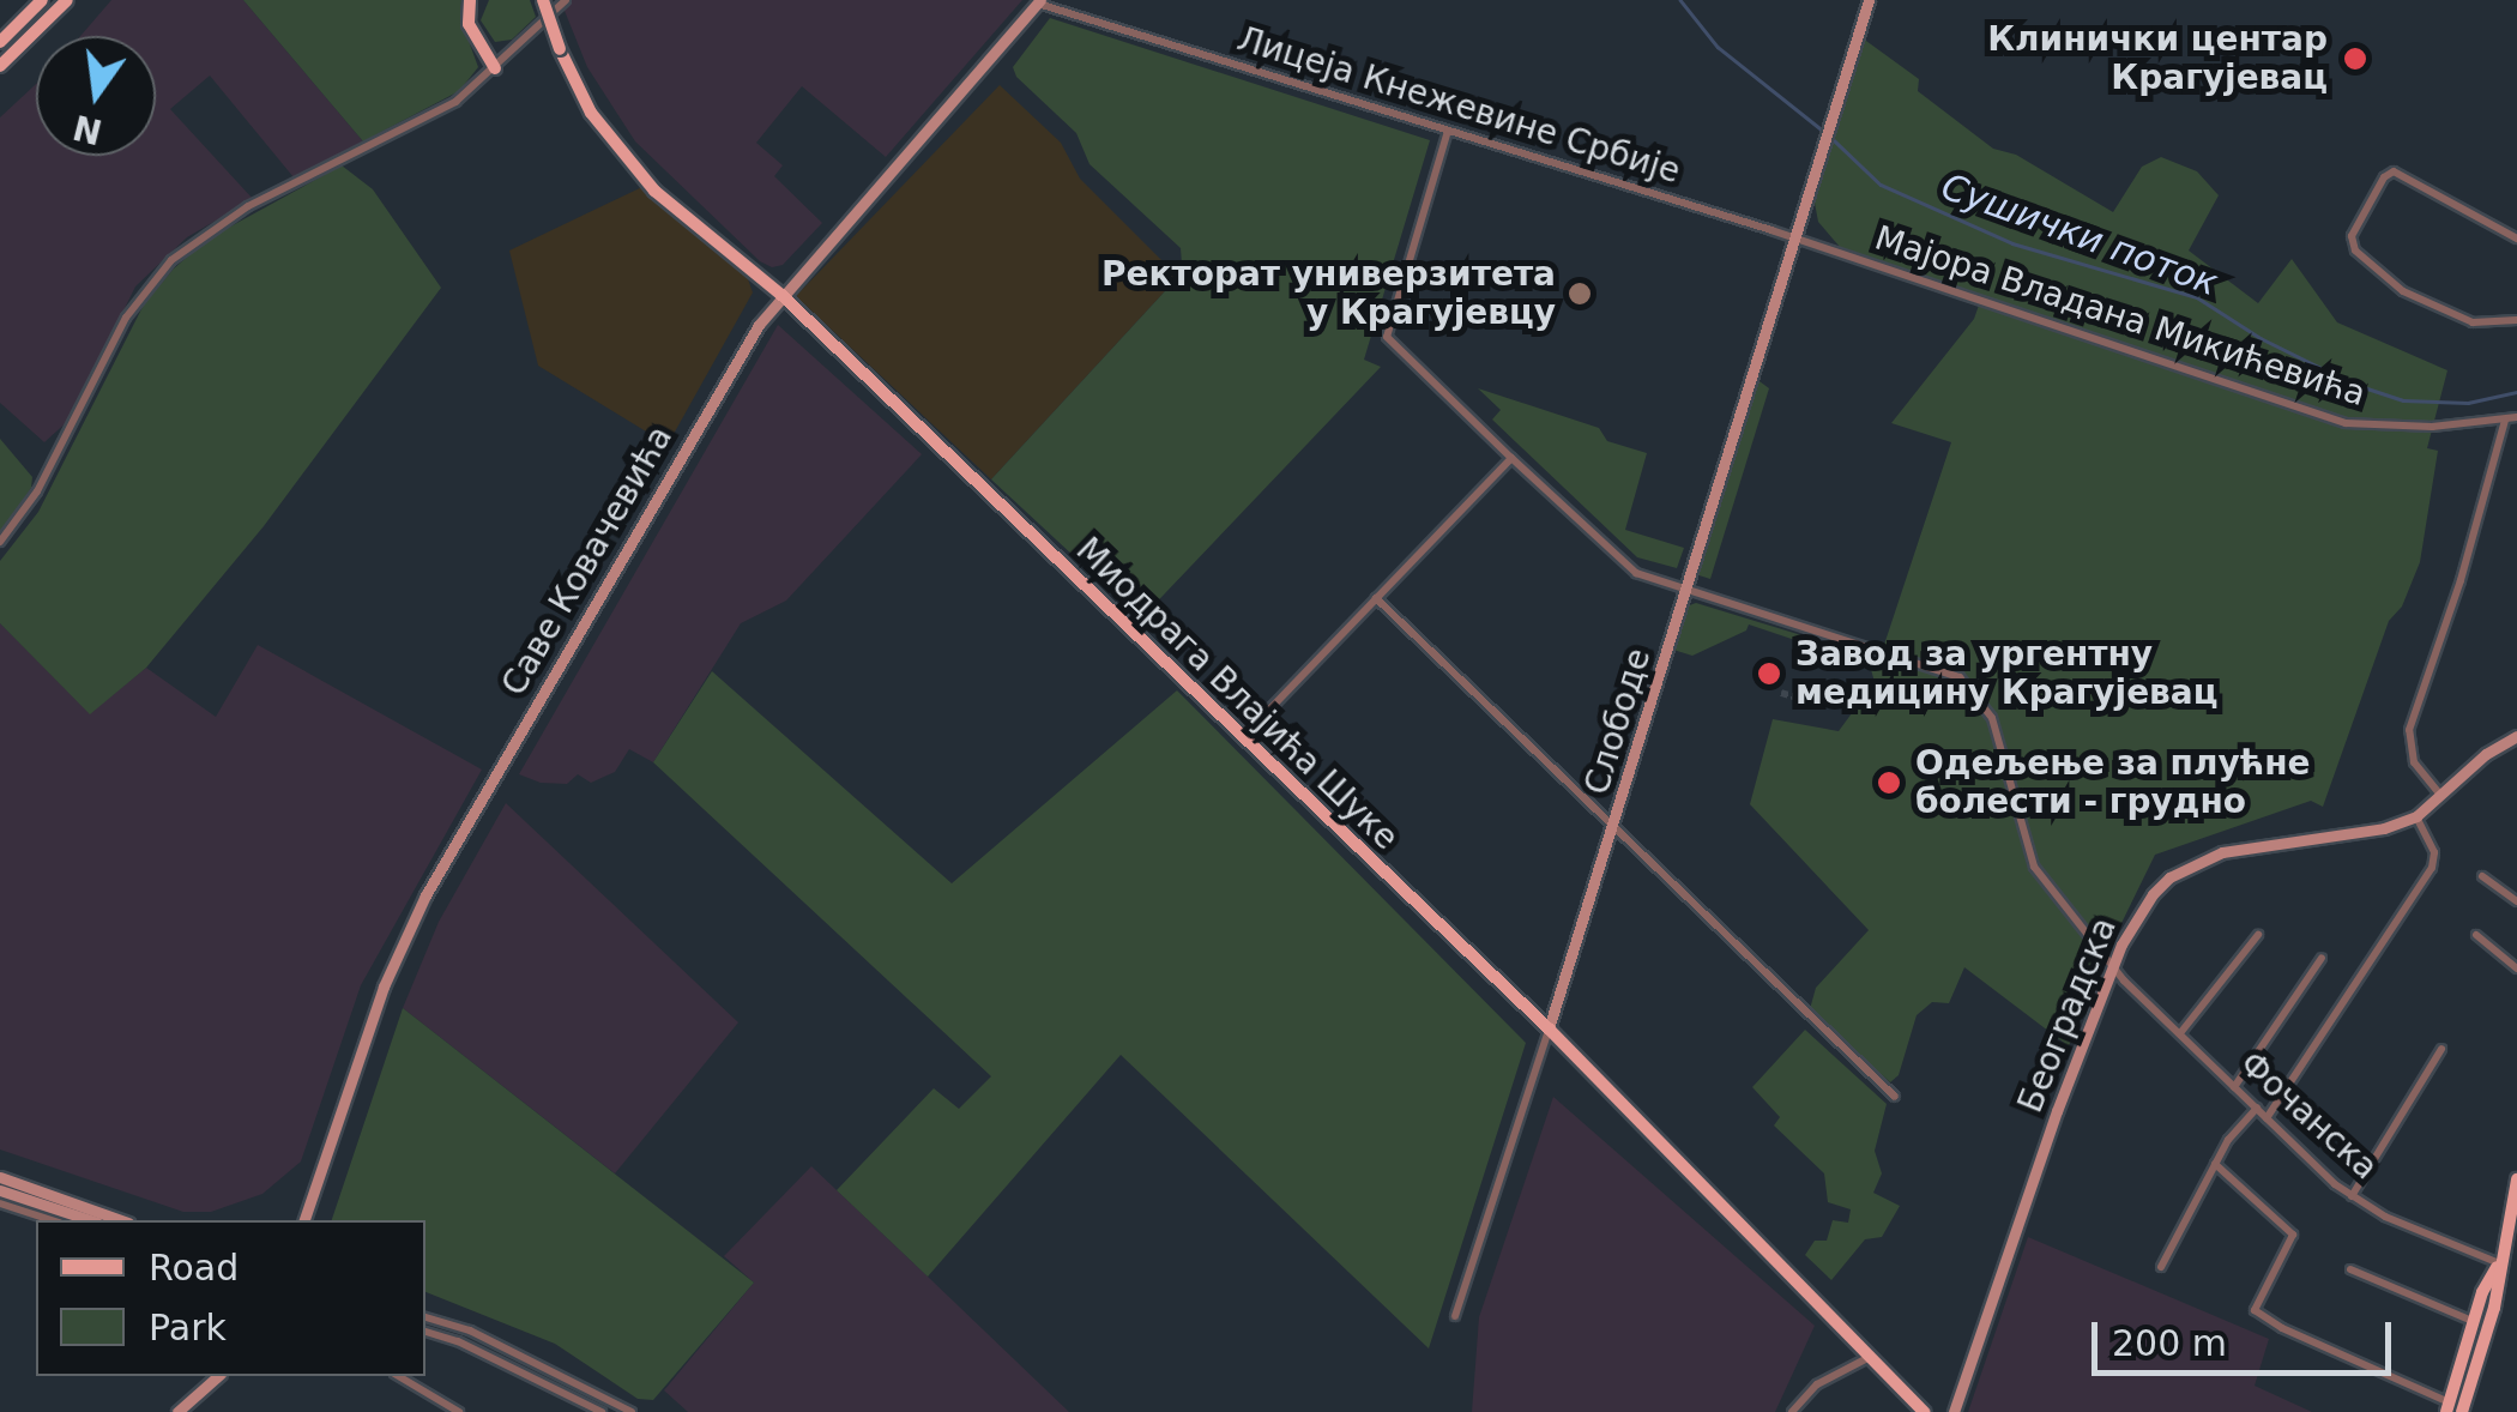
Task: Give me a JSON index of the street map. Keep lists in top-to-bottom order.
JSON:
{
  "streets": {
    "main road": ["Миодрага Влајића Шуке"],
    "street": [
      "Лицеја Кнежевине Србије",
      "Мајора Владана Микићевића",
      "Саве Ковачевића",
      "Слободе",
      "Београдска",
      "Фочанска"
    ]
  },
  "crossings": [
    ["Лицеја Кнежевине Србије", "Мајора Владана Микићевића"],
    ["Лицеја Кнежевине Србије", "Саве Ковачевића"],
    ["Лицеја Кнежевине Србије", "Слободе"],
    ["Лицеја Кнежевине Србије", "Фочанска"],
    ["Мајора Владана Микићевића", "Слободе"],
    ["Саве Ковачевића", "Миодрага Влајића Шуке"],
    ["Миодрага Влајића Шуке", "Слободе"],
    ["Слободе", "Фочанска"],
    ["Београдска", "Фочанска"]
  ],
  "water": ["Сушички поток"],
  "places": [
    "Клинички центар Крагујевац",
    "Ректорат универзитета у Крагујевцу",
    "Завод за ургентну медицину Крагујевац",
    "Одељење за плућне болести - грудно"
  ],
  "legend": ["Road", "Park"],
  "scale_bar": "200 m",
  "north": "bottom"
}
